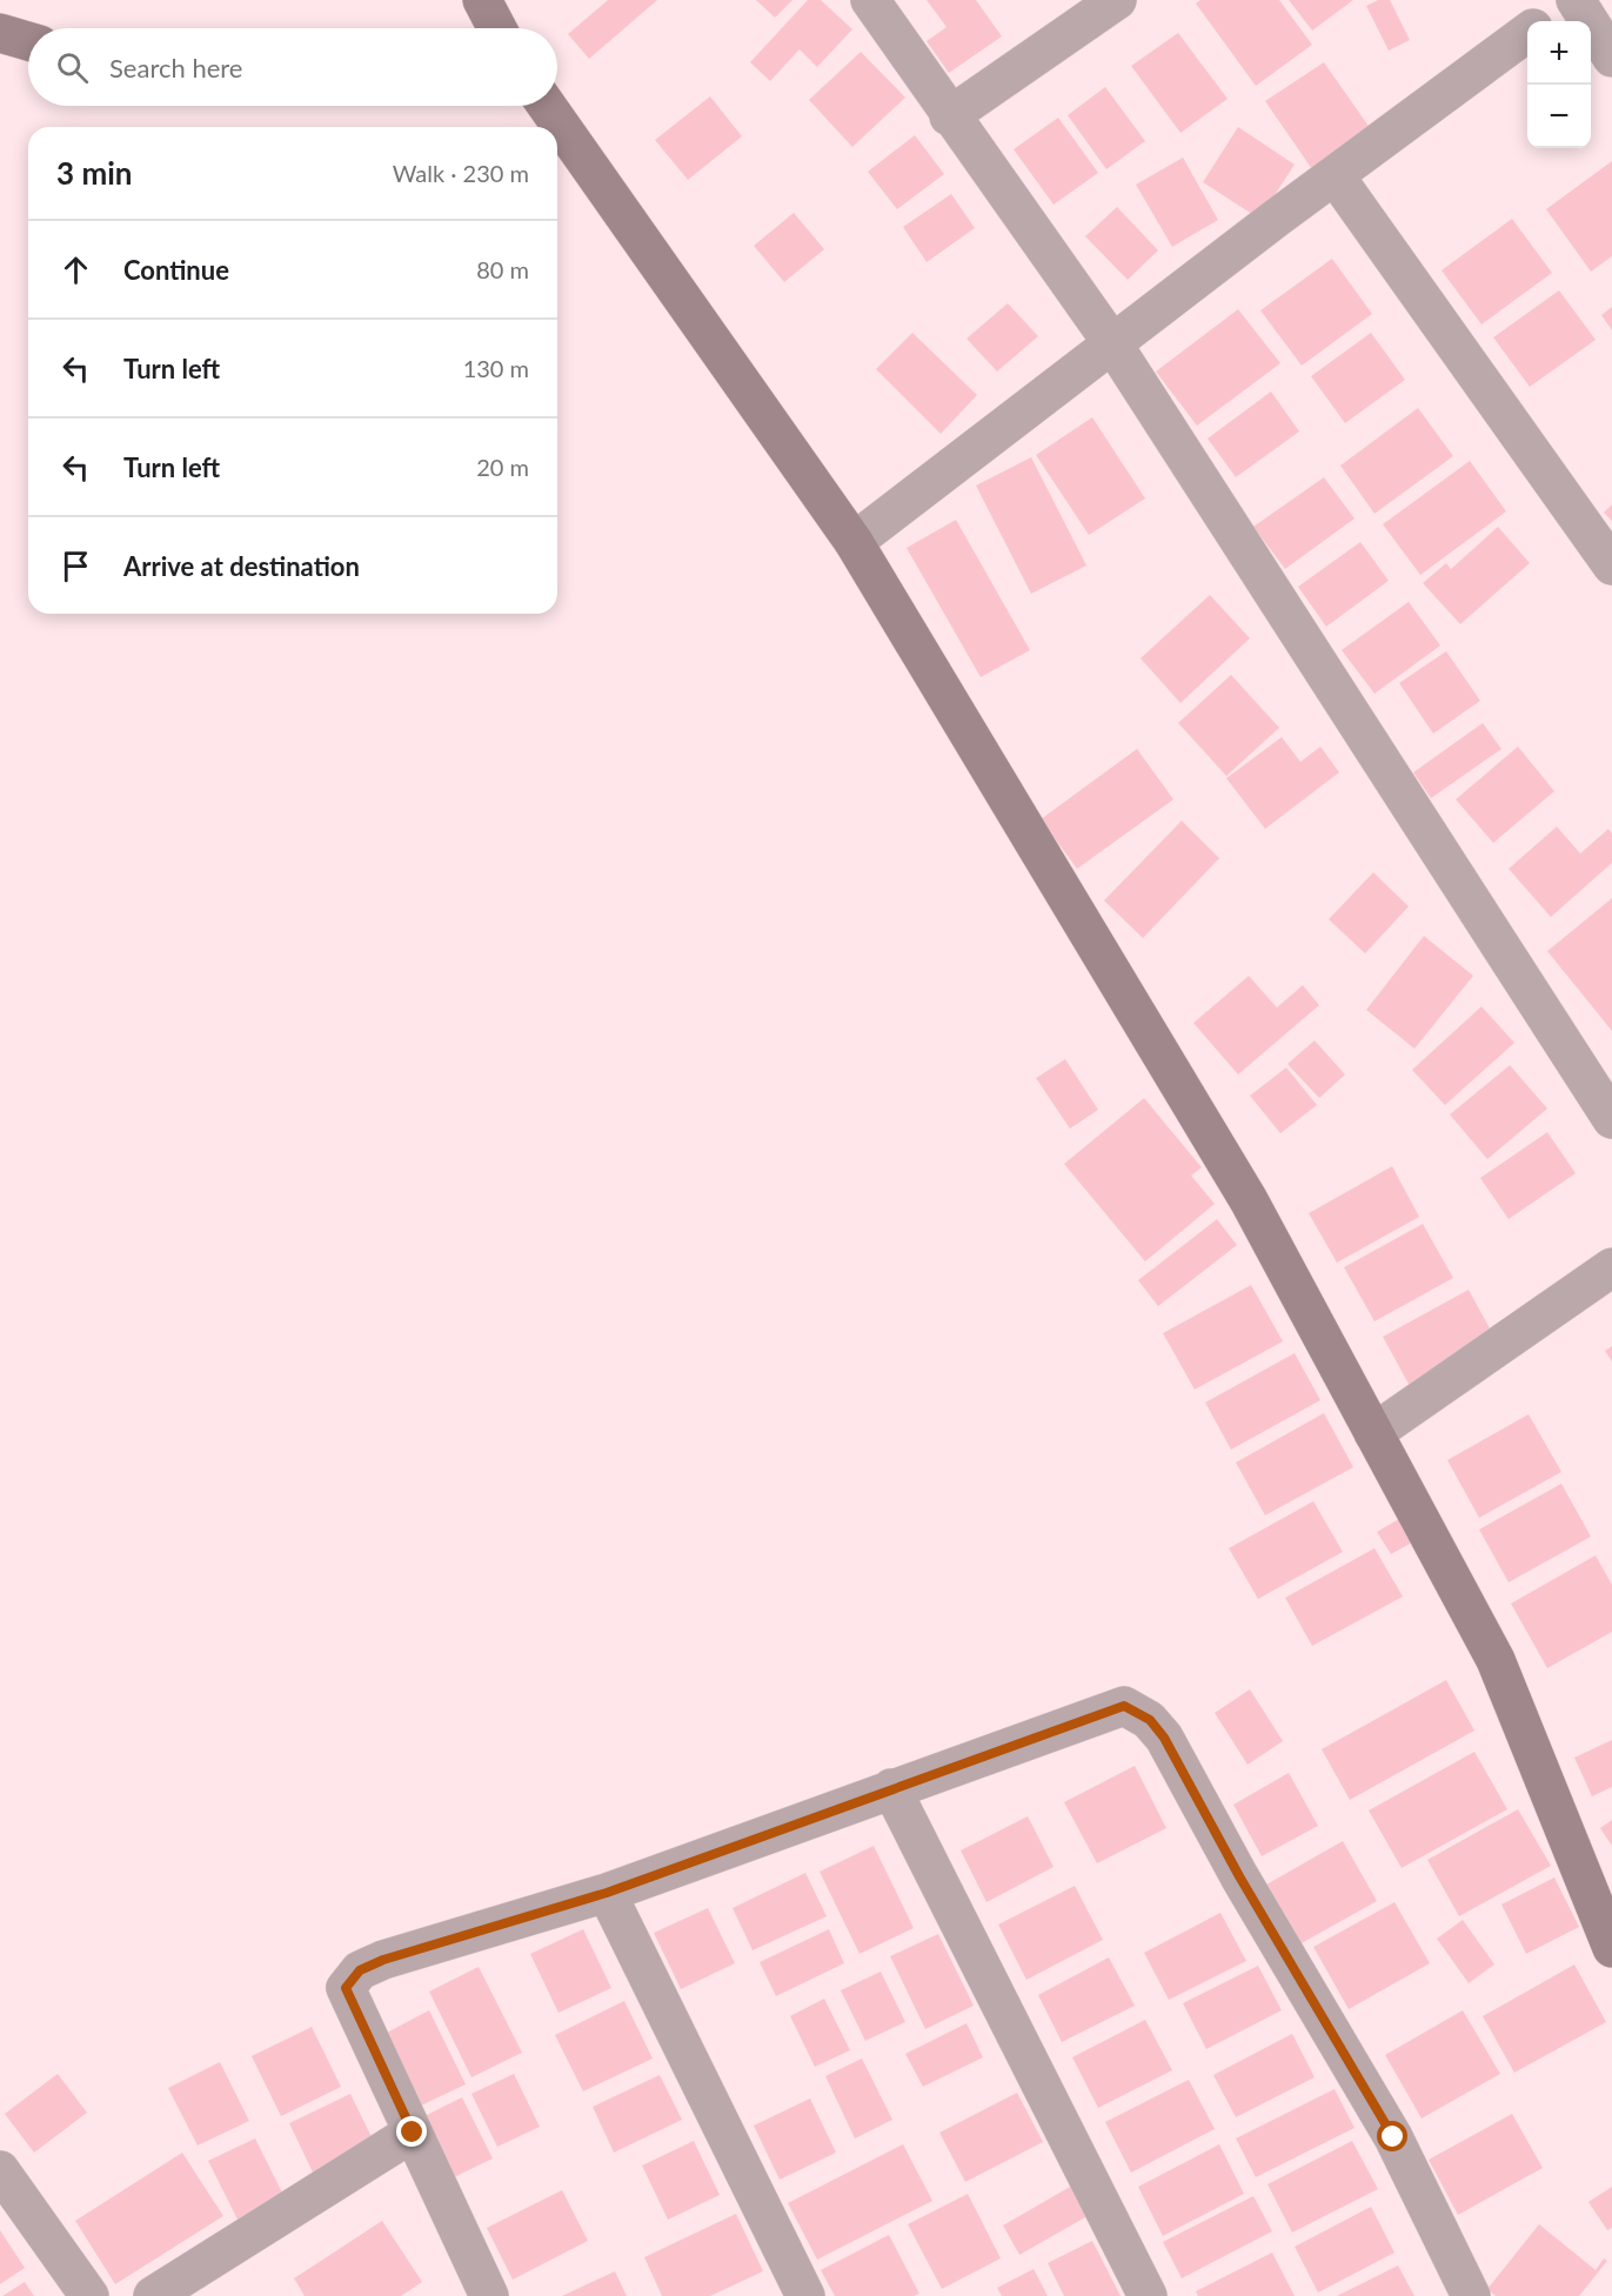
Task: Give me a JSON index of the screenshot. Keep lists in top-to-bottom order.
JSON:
{
  "page": {
    "map_buttons": ["+", "−"],
    "search": "Search here",
    "heading": ["3 min", "Walk · 230 m"],
    "list": [
      ["Continue", "80 m"],
      ["Turn left", "130 m"],
      ["Turn left", "20 m"],
      "Arrive at destination"
    ]
  }
}
